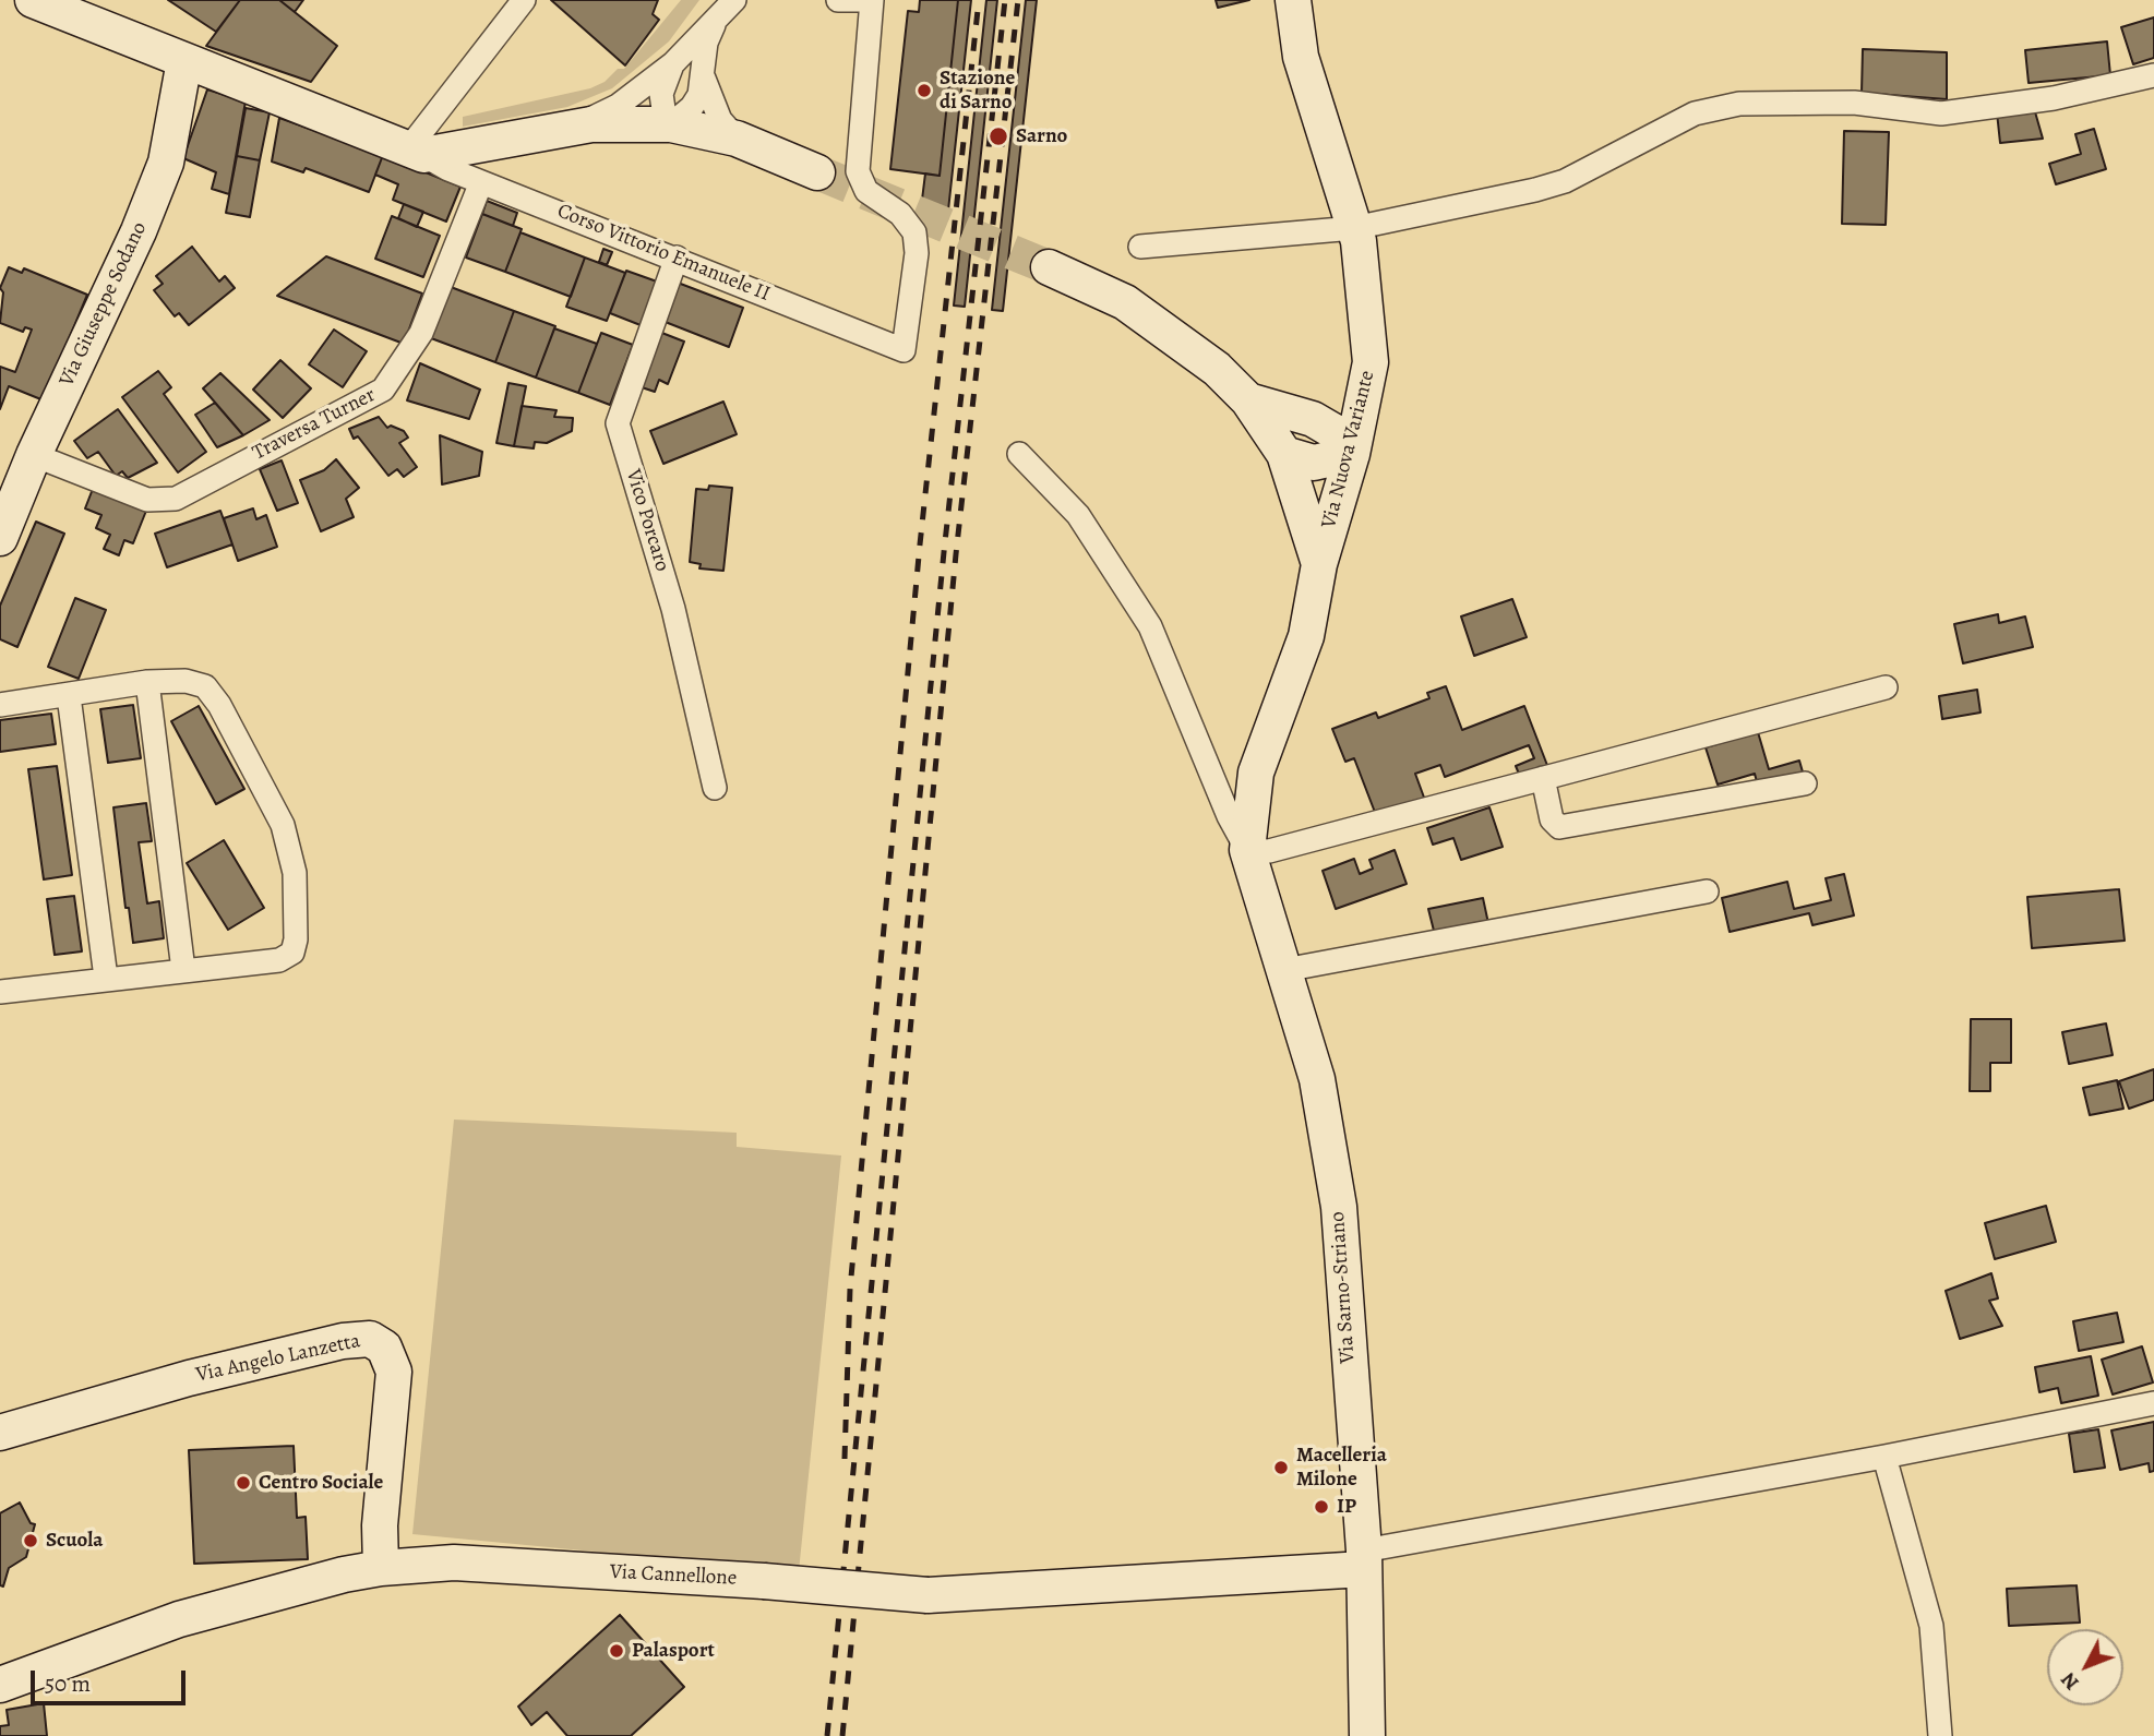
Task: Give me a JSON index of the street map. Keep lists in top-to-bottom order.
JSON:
{
  "streets": {
    "main road": [
      "Corso Vittorio Emanuele II",
      "Via Giuseppe Sodano",
      "Via Nuova Variante",
      "Via Sarno-Striano",
      "Via Angelo Lanzetta",
      "Via Cannellone"
    ],
    "street": ["Traversa Turner", "Vico Porcaro"]
  },
  "crossings": [
    ["Corso Vittorio Emanuele II", "Via Giuseppe Sodano"],
    ["Corso Vittorio Emanuele II", "Traversa Turner"],
    ["Corso Vittorio Emanuele II", "Vico Porcaro"],
    ["Via Giuseppe Sodano", "Traversa Turner"],
    ["Via Nuova Variante", "Via Sarno-Striano"],
    ["Via Sarno-Striano", "Via Cannellone"],
    ["Via Angelo Lanzetta", "Via Cannellone"]
  ],
  "places": [
    "Stazione di Sarno",
    "Sarno",
    "Macelleria Milone",
    "Centro Sociale",
    "IP",
    "Scuola",
    "Palasport"
  ],
  "scale_bar": "50 m",
  "north": "bottom left"
}
